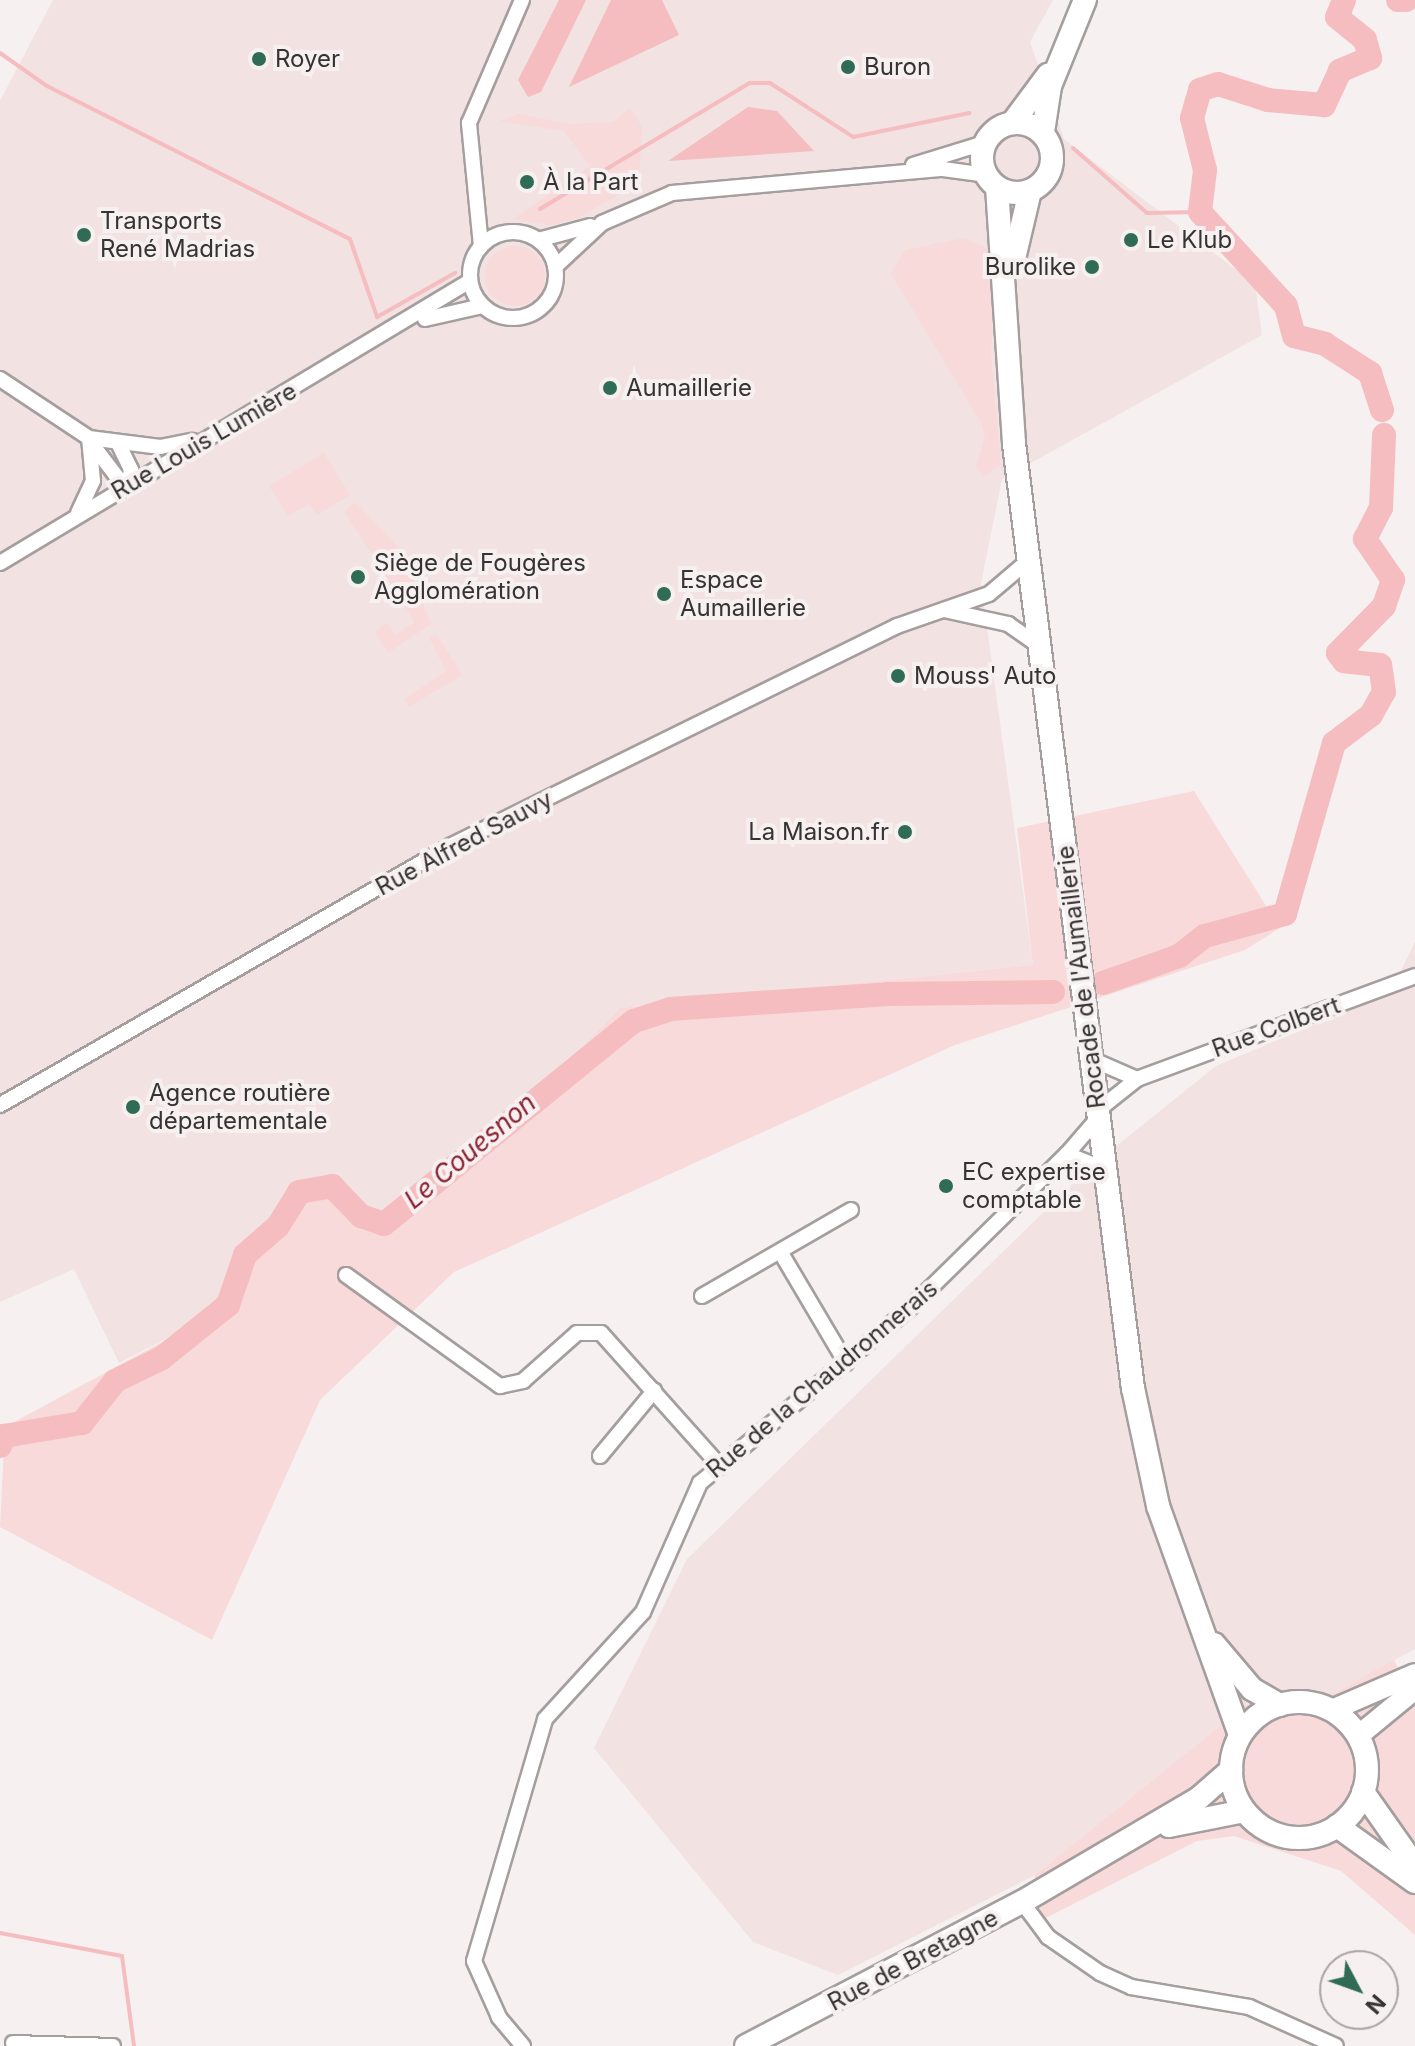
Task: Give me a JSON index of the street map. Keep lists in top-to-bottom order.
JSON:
{
  "streets": {
    "main road": ["Rocade de l'Aumaillerie", "Rue de Bretagne"],
    "street": [
      "Rue Louis Lumière",
      "Rue Alfred Sauvy",
      "Rue Colbert",
      "Rue de la Chaudronnerais"
    ]
  },
  "crossings": [
    ["Rue Alfred Sauvy", "Rocade de l'Aumaillerie"],
    ["Rocade de l'Aumaillerie", "Rue Colbert"],
    ["Rocade de l'Aumaillerie", "Rue de la Chaudronnerais"],
    ["Rocade de l'Aumaillerie", "Rue de Bretagne"],
    ["Rue Colbert", "Rue de la Chaudronnerais"]
  ],
  "water": ["Le Couesnon"],
  "places": [
    "Royer",
    "Buron",
    "À la Part",
    "Transports René Madrias",
    "Le Klub",
    "Burolike",
    "Aumaillerie",
    "Siège de Fougères Agglomération",
    "Espace Aumaillerie",
    "Mouss' Auto",
    "La Maison.fr",
    "Agence routière départementale",
    "EC expertise comptable"
  ],
  "north": "bottom right"
}
